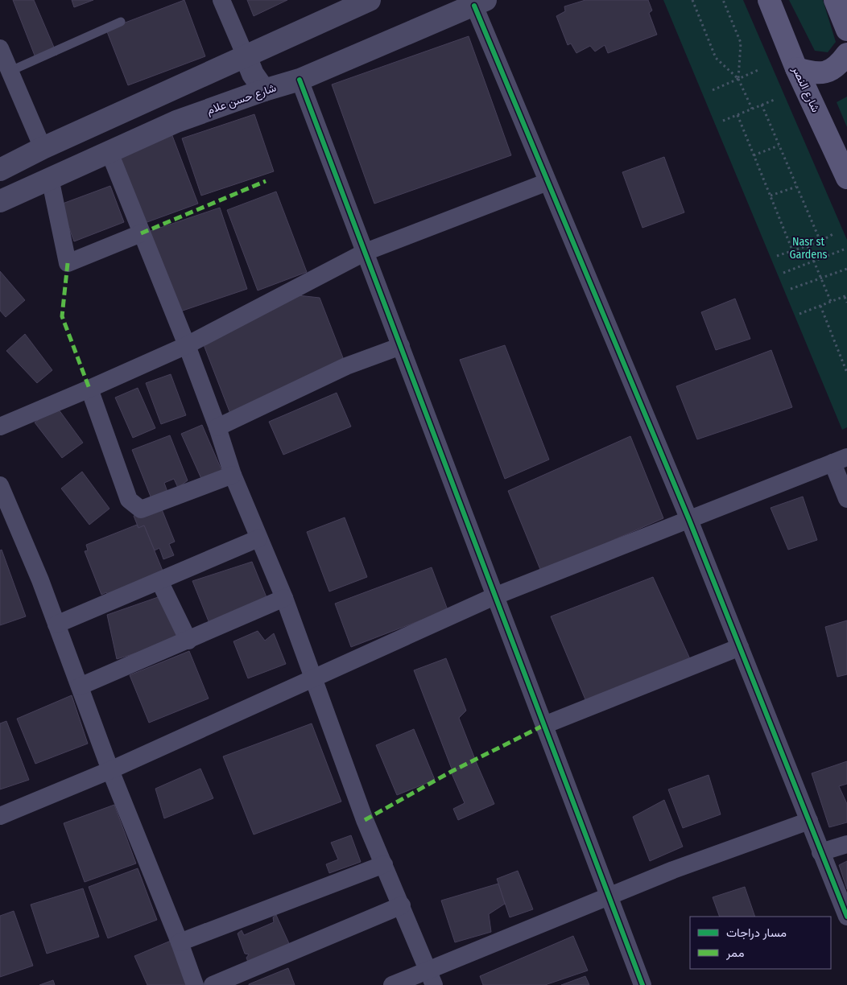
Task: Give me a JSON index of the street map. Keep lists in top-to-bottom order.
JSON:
{
  "streets": {
    "main road": ["شارع النصر"],
    "street": ["شارع حسن علام"]
  },
  "parks": ["Nasr st Gardens"],
  "legend": ["مسار دراجات", "ممر"]
}
